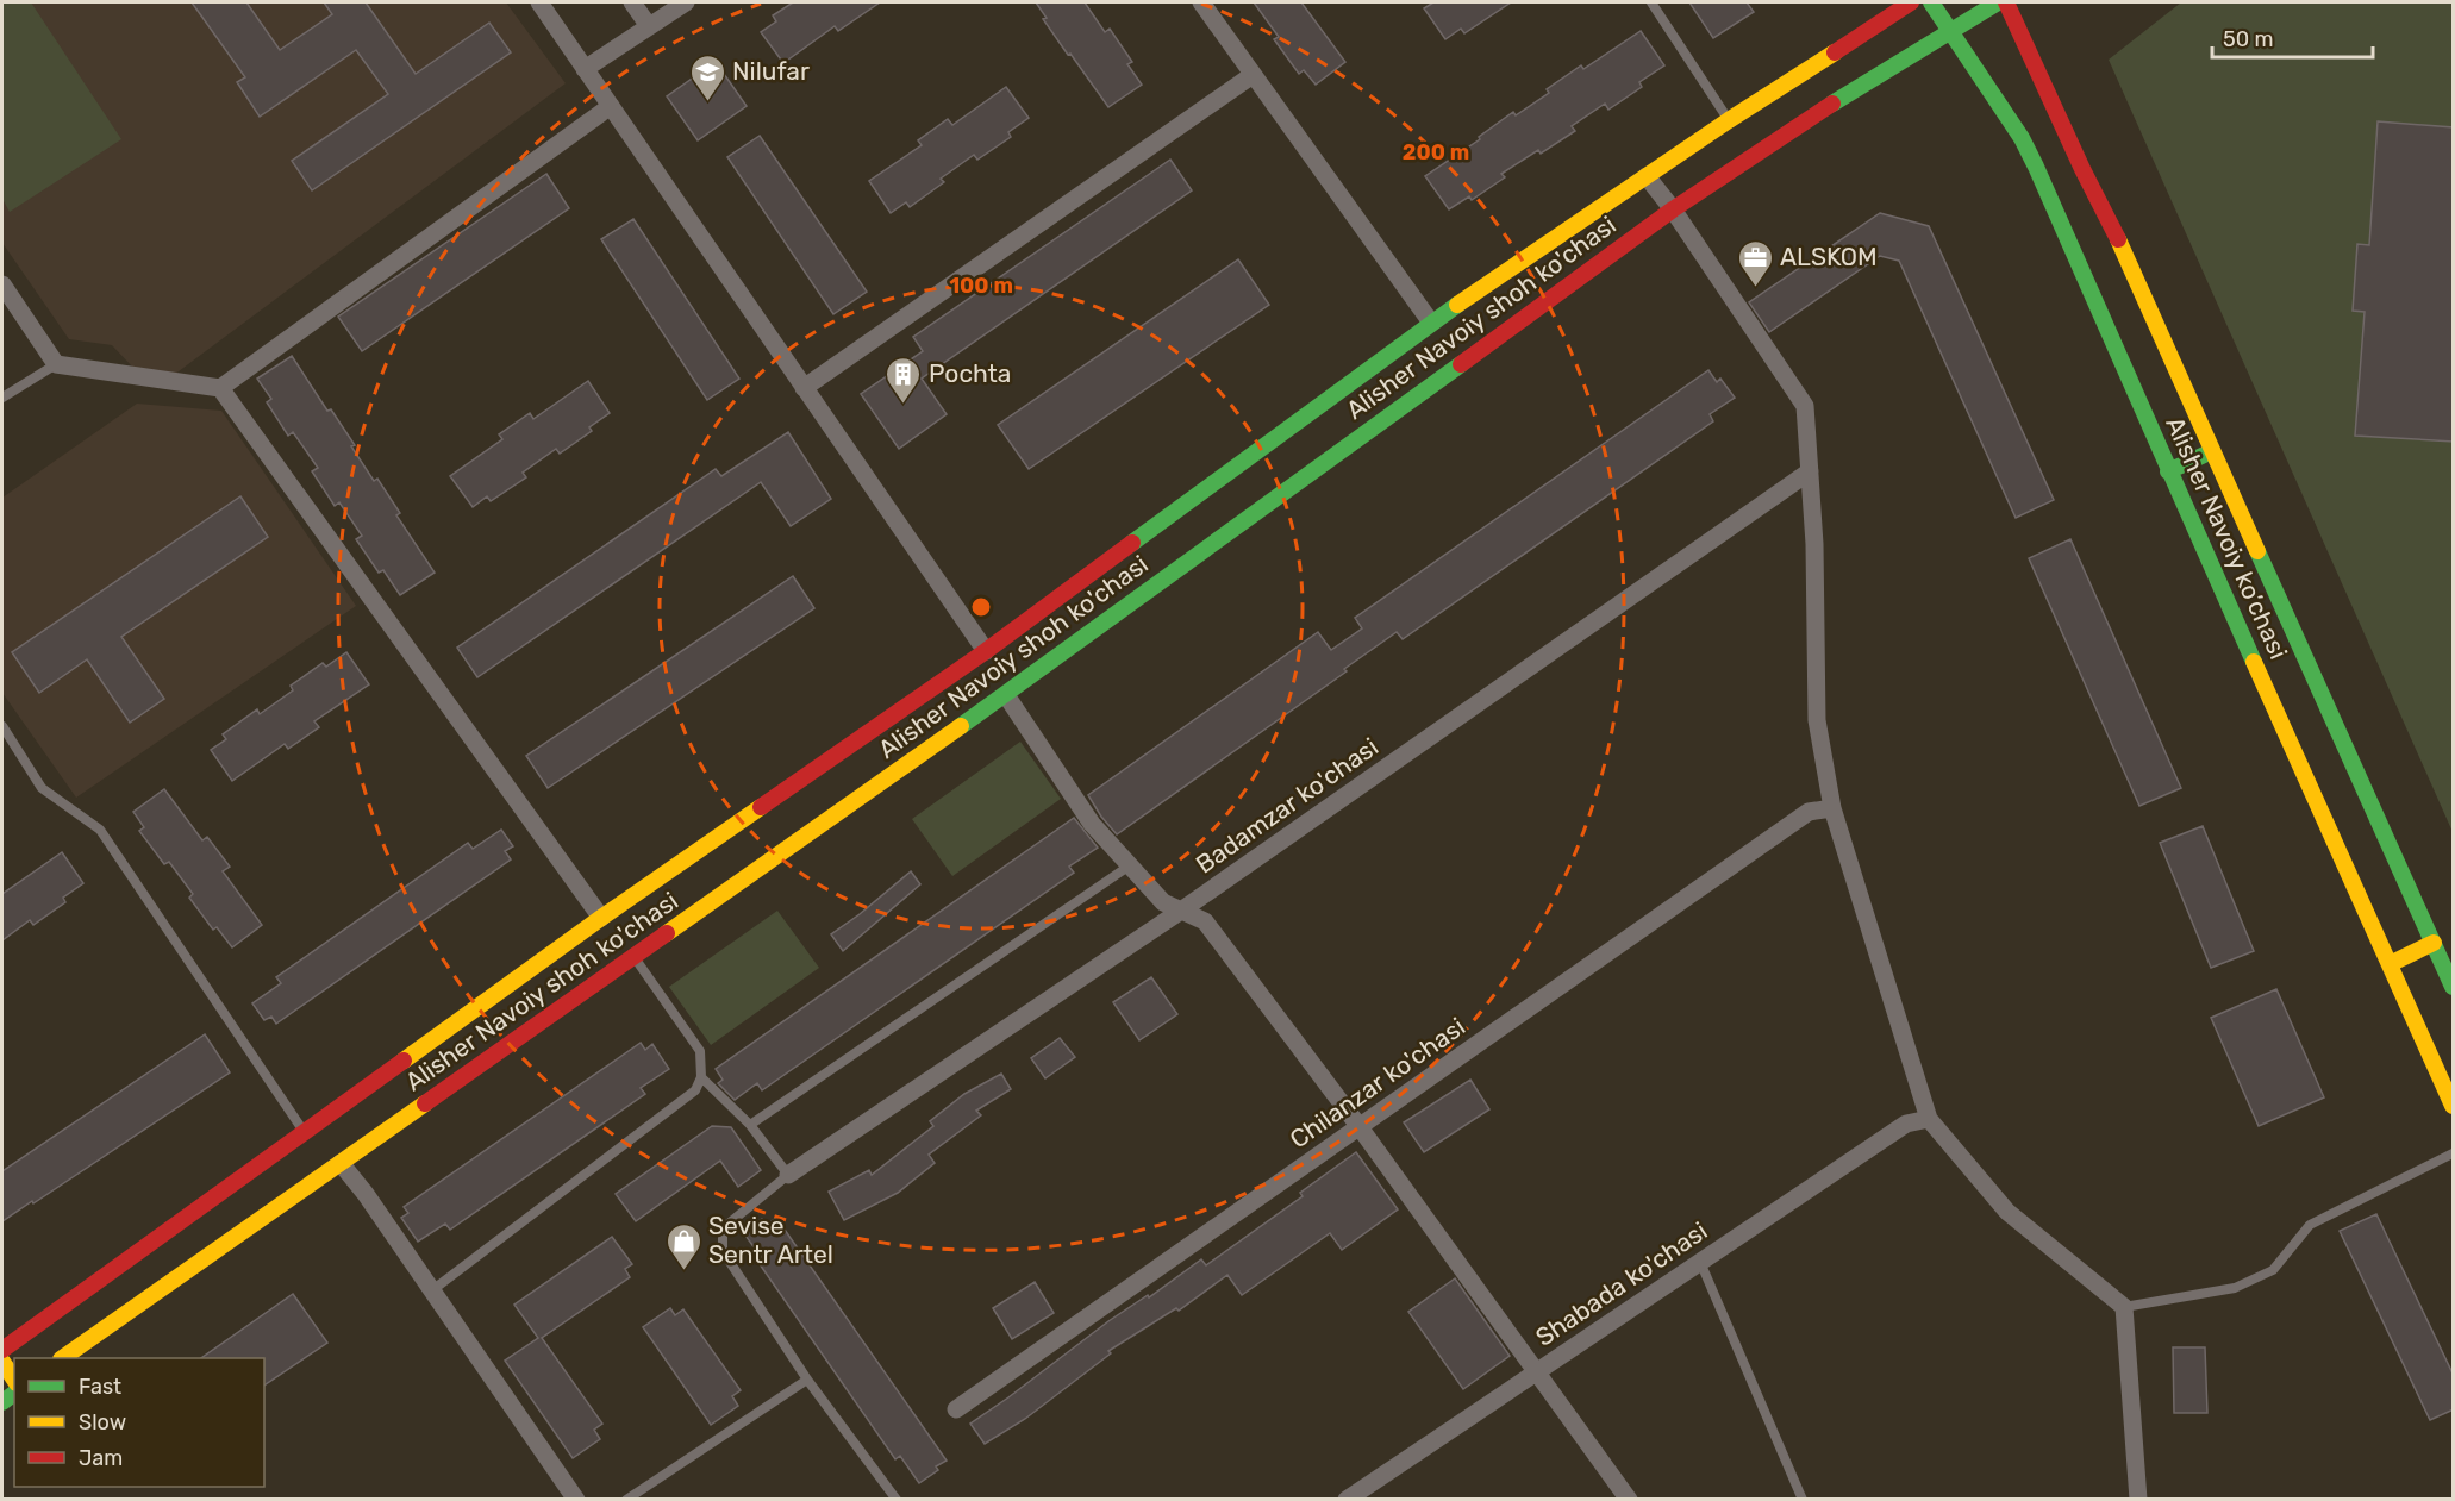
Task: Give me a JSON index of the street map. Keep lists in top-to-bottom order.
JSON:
{
  "streets": {
    "main road": ["Alisher Navoiy shoh ko'chasi", "Alisher Navoiy ko’chasi"],
    "street": ["Badamzar ko'chasi", "Chilanzar ko'chasi", "Shabada ko'chasi"]
  },
  "crossings": [
    ["Alisher Navoiy shoh ko'chasi", "Alisher Navoiy ko’chasi"]
  ],
  "places": {
    "school or university": ["Nilufar"],
    "office": ["ALSKOM"],
    "building": ["Pochta"],
    "shop": ["Sevise Sentr Artel"]
  },
  "legend": ["Fast", "Slow", "Jam"],
  "scale_bar": "50 m",
  "rings": ["200 m", "100 m"]
}
